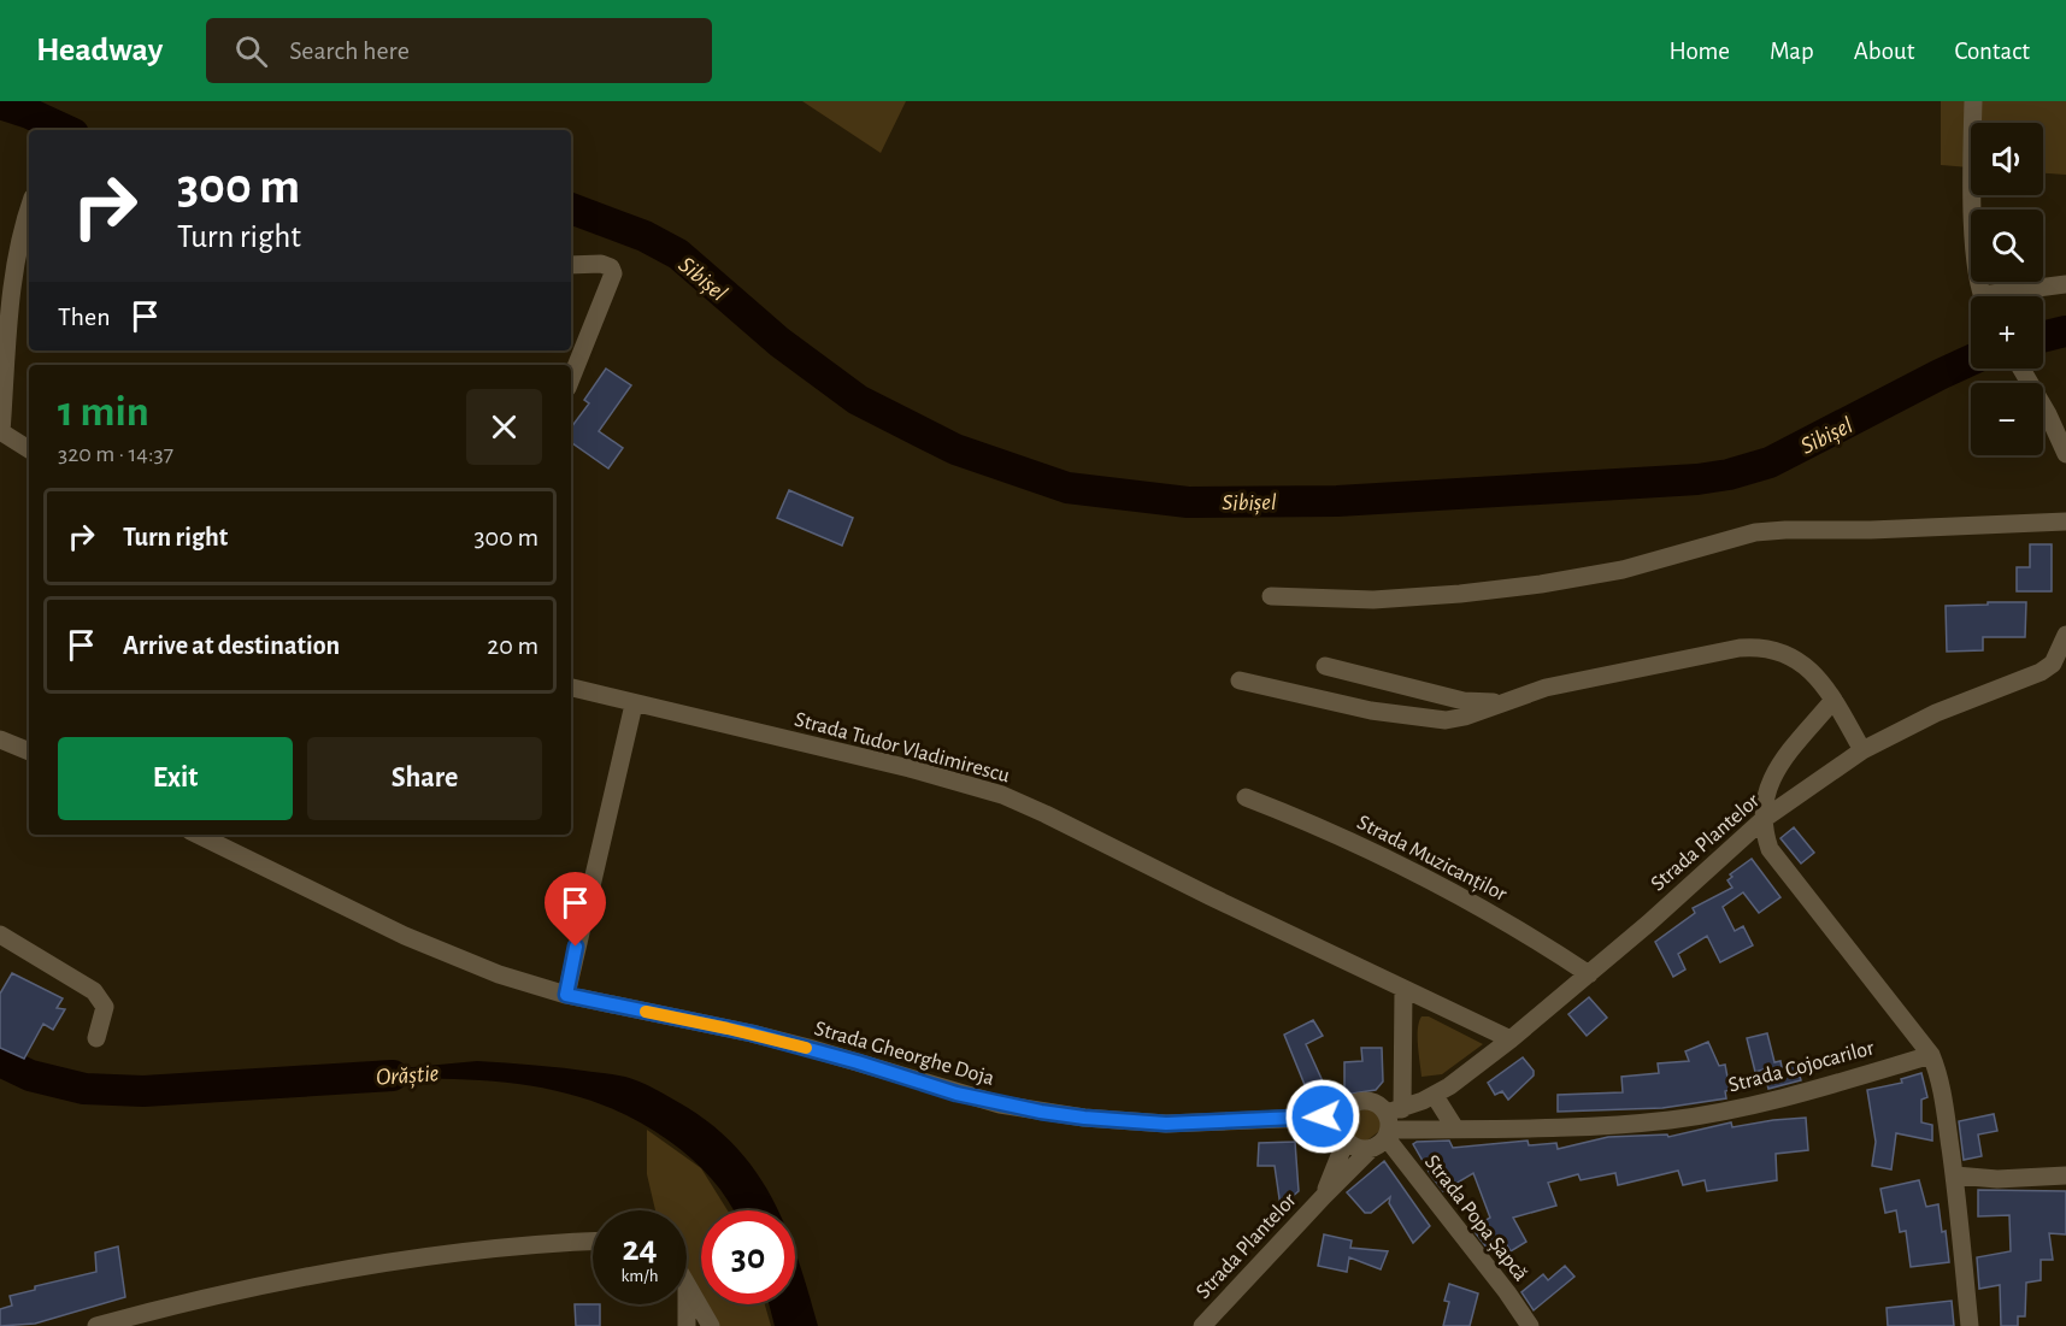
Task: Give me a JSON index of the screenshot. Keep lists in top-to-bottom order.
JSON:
{
  "streets": {
    "street": [
      "Strada Tudor Vladimirescu",
      "Strada Plantelor",
      "Strada Muzicanților",
      "Strada Gheorghe Doja",
      "Strada Cojocarilor",
      "Strada Popa Șapcă"
    ]
  },
  "crossings": [
    ["Strada Tudor Vladimirescu", "Strada Plantelor"],
    ["Strada Plantelor", "Strada Muzicanților"],
    ["Strada Plantelor", "Strada Gheorghe Doja"],
    ["Strada Plantelor", "Strada Cojocarilor"],
    ["Strada Plantelor", "Strada Popa Șapcă"],
    ["Strada Gheorghe Doja", "Strada Cojocarilor"],
    ["Strada Gheorghe Doja", "Strada Popa Șapcă"],
    ["Strada Cojocarilor", "Strada Popa Șapcă"]
  ],
  "water": ["Sibișel", "Orăștie"],
  "page": {
    "header": "Headway",
    "search": "Search here",
    "nav": [
      "Home",
      "Map",
      "About",
      "Contact"
    ],
    "map_buttons": ["+", "−"],
    "turn": ["300 m", "Turn right"],
    "then": "Then",
    "heading": ["1 min", "320 m · 14:37"],
    "list": [
      {
        "name": "Turn right",
        "value": "300 m"
      },
      {
        "name": "Arrive at destination",
        "value": "20 m"
      }
    ],
    "buttons": ["Exit", "Share"],
    "speed": "24 km/h",
    "limit": "30"
  }
}
